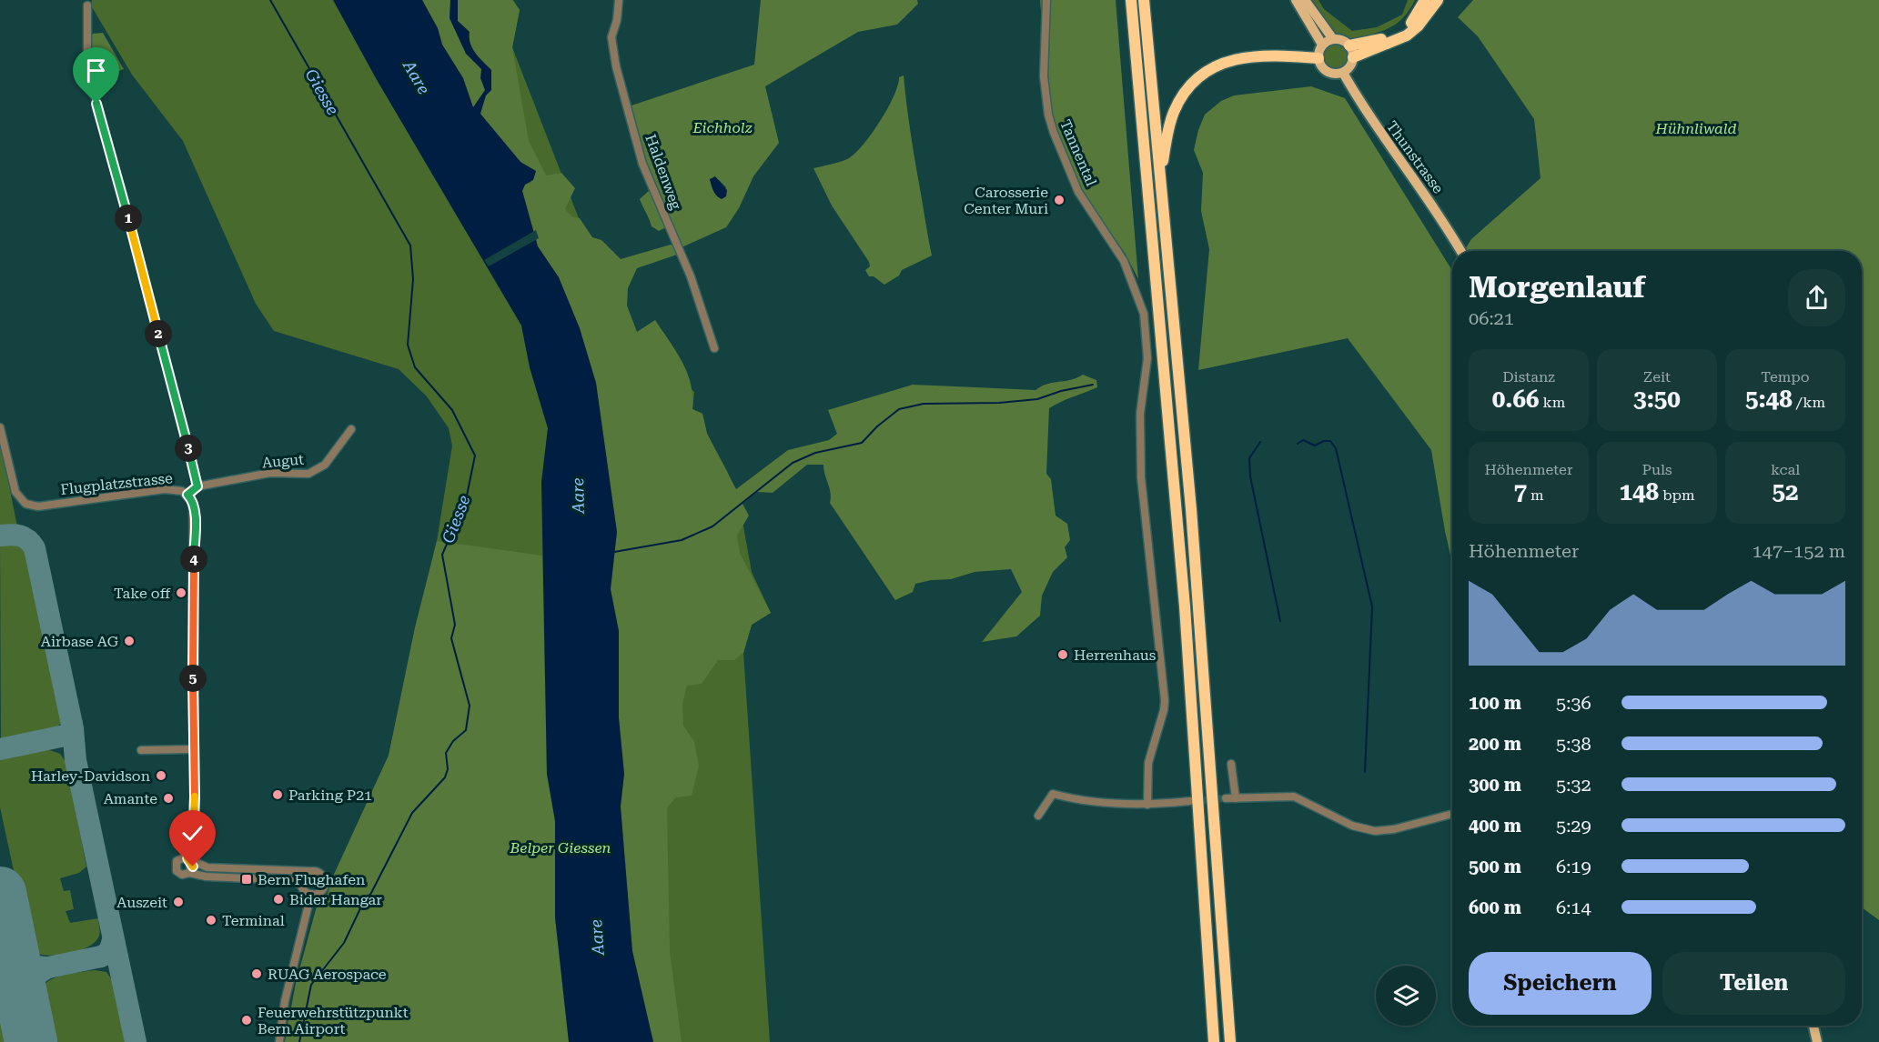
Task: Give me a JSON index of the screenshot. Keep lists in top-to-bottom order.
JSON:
{
  "streets": {
    "main road": ["Thunstrasse"],
    "street": [
      "Tannental",
      "Haldenweg",
      "Augut",
      "Flugplatzstrasse"
    ]
  },
  "water": ["Aare", "Giesse"],
  "parks": ["Eichholz", "Hühnliwald", "Belper Giessen"],
  "places": {
    "other": [
      "Carosserie Center Muri",
      "Take off",
      "Airbase AG",
      "Herrenhaus",
      "Harley-Davidson",
      "Parking P21",
      "Amante",
      "Bider Hangar",
      "Auszeit",
      "Terminal",
      "RUAG Aerospace",
      "Feuerwehrstützpunkt Bern Airport"
    ],
    "transit": ["Bern Flughafen"]
  },
  "page": {
    "pins": [
      "1",
      "2",
      "3",
      "4",
      "5"
    ],
    "heading": ["Morgenlauf", "06:21"],
    "stats": [
      ["Distanz", "0.66 km"],
      ["Zeit", "3:50"],
      ["Tempo", "5:48 /km"],
      ["Höhenmeter", "7 m"],
      ["Puls", "148 bpm"],
      ["kcal", "52"]
    ],
    "chart": ["Höhenmeter", "147–152 m"],
    "list": [
      {
        "name": "100 m",
        "note": "5:36"
      },
      {
        "name": "200 m",
        "note": "5:38"
      },
      {
        "name": "300 m",
        "note": "5:32"
      },
      {
        "name": "400 m",
        "note": "5:29"
      },
      {
        "name": "500 m",
        "note": "6:19"
      },
      {
        "name": "600 m",
        "note": "6:14"
      }
    ],
    "buttons": ["Speichern", "Teilen"]
  }
}
